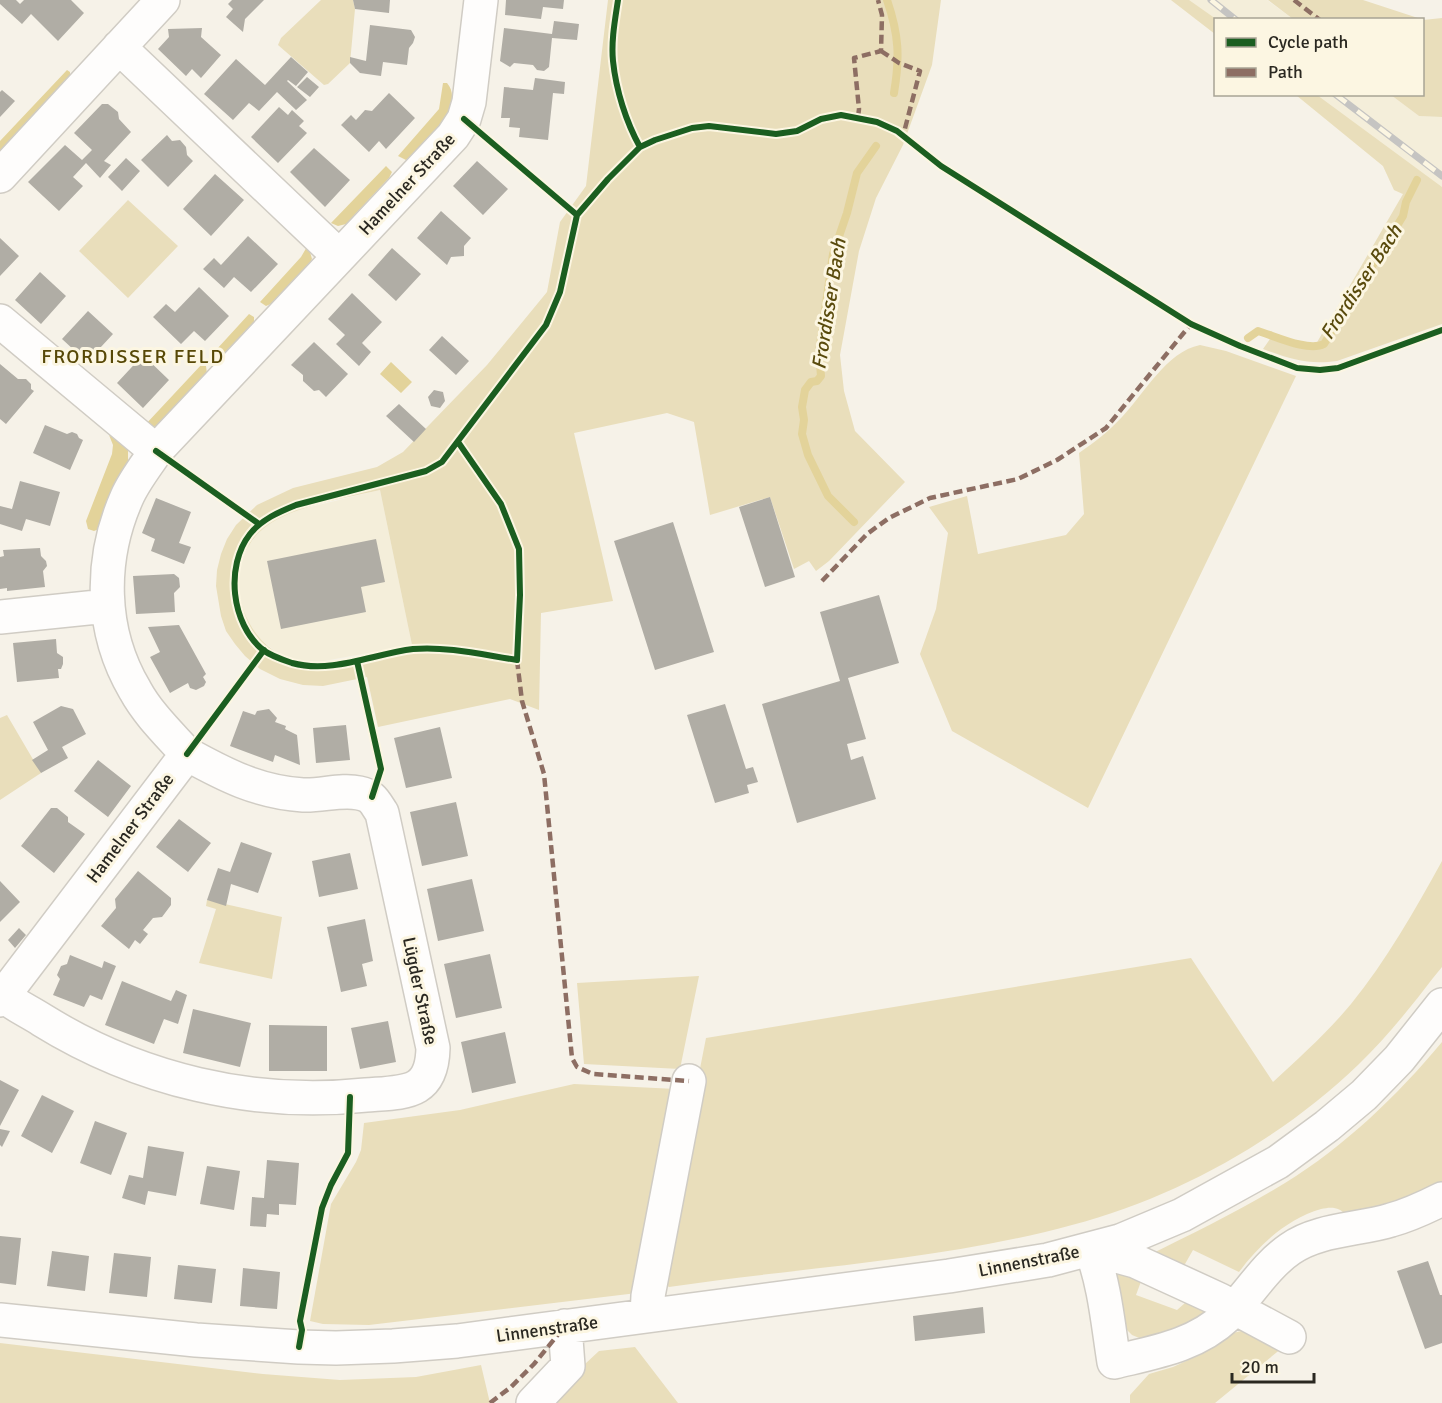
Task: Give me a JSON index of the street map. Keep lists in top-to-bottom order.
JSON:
{
  "streets": {
    "street": ["Hamelner Straße", "Lügder Straße", "Linnenstraße"]
  },
  "crossings": [
    ["Hamelner Straße", "Lügder Straße"]
  ],
  "districts": ["FRORDISSER FELD"],
  "water": ["Frordisser Bach"],
  "legend": ["Cycle path", "Path"],
  "scale_bar": "20 m"
}
